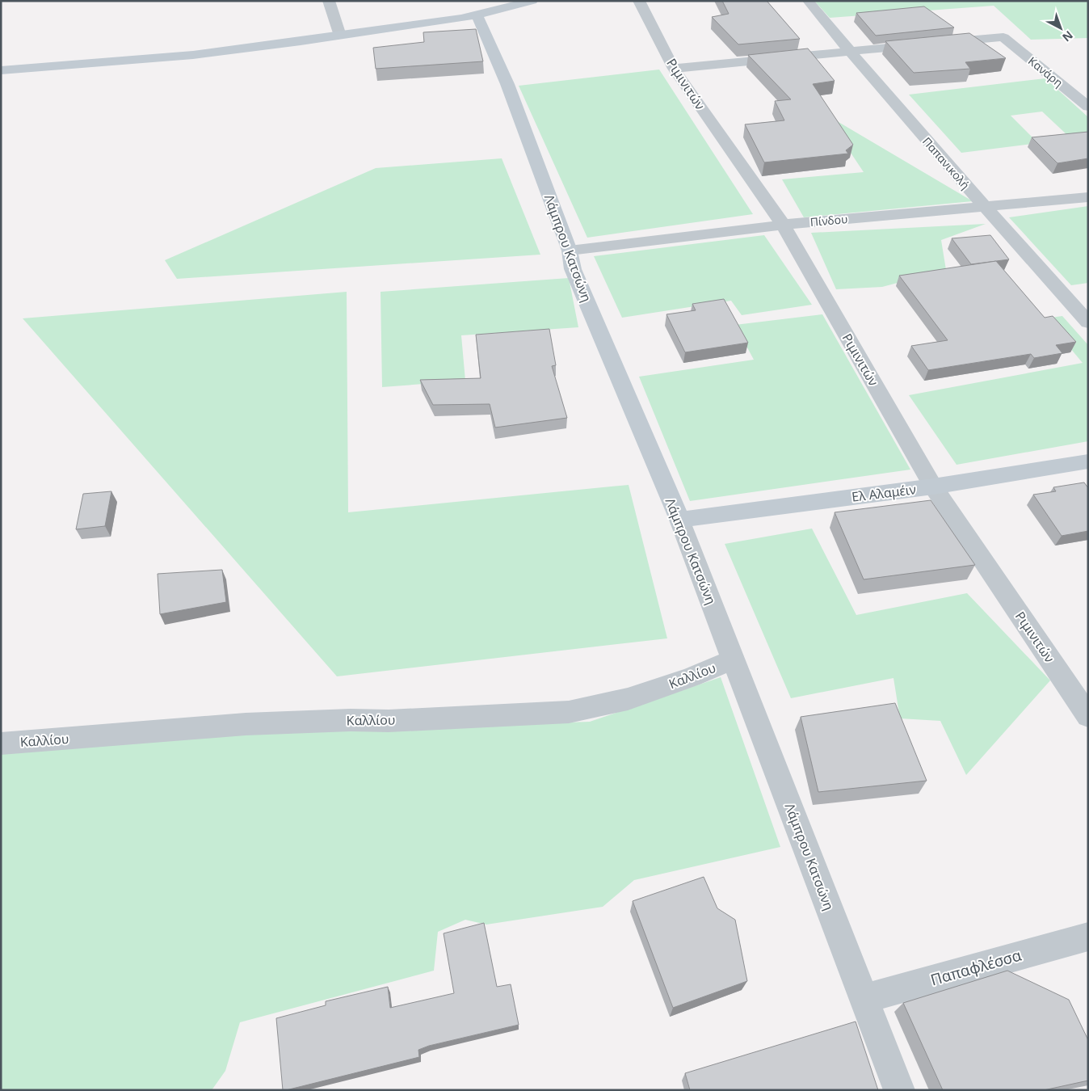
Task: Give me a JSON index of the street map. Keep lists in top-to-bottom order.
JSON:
{
  "streets": {
    "street": [
      "Κανάρη",
      "Ριμινιτών",
      "Παπανικολή",
      "Πίνδου",
      "Λάμπρου Κατσώνη",
      "Ελ Αλαμέιν",
      "Καλλίου",
      "Παπαφλέσσα"
    ]
  },
  "crossings": [
    ["Κανάρη", "Παπανικολή"],
    ["Ριμινιτών", "Πίνδου"],
    ["Ριμινιτών", "Ελ Αλαμέιν"],
    ["Παπανικολή", "Πίνδου"],
    ["Πίνδου", "Λάμπρου Κατσώνη"],
    ["Λάμπρου Κατσώνη", "Ελ Αλαμέιν"],
    ["Λάμπρου Κατσώνη", "Καλλίου"],
    ["Λάμπρου Κατσώνη", "Παπαφλέσσα"]
  ],
  "north": "bottom right"
}
